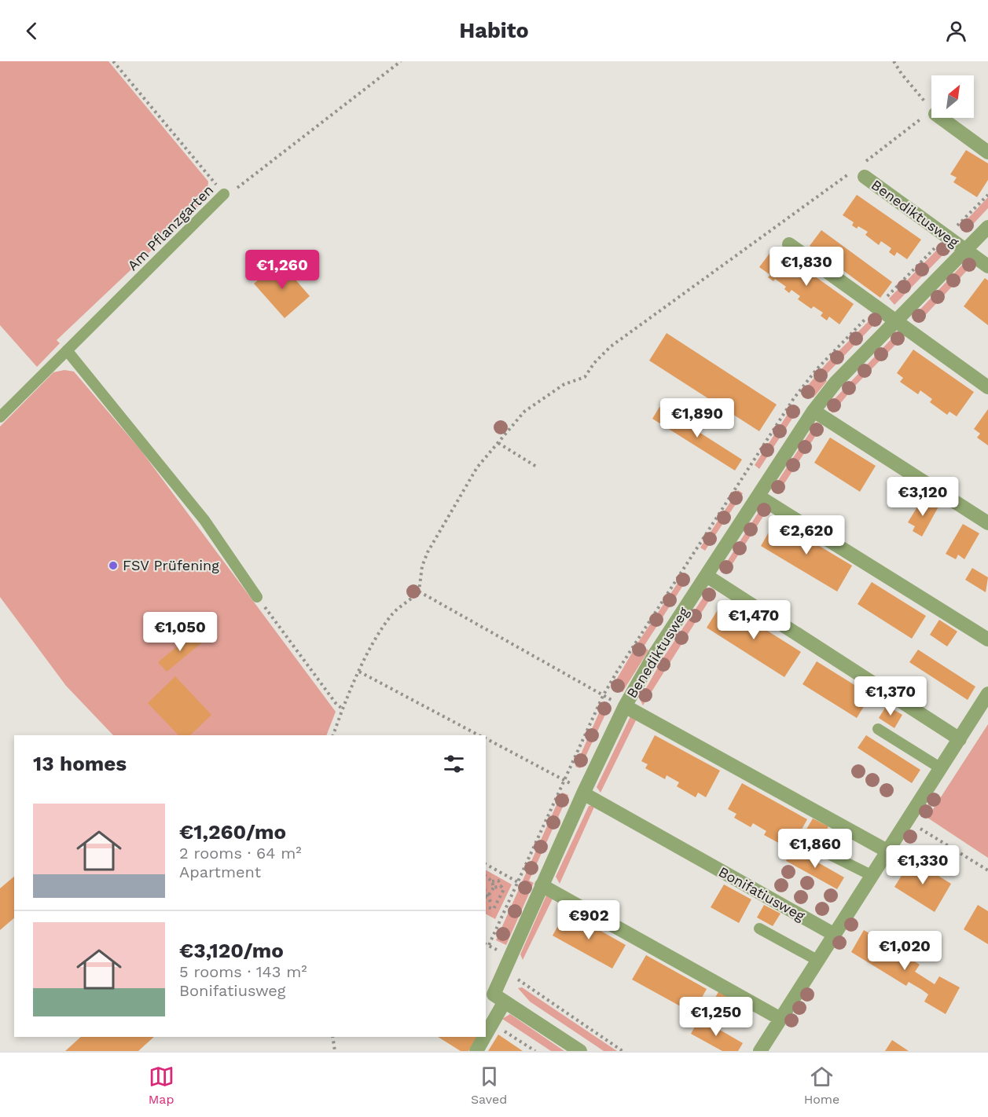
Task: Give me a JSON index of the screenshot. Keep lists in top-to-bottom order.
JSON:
{
  "streets": {
    "street": ["Benediktusweg", "Bonifatiusweg"],
    "lane": ["Am Pflanzgarten"]
  },
  "crossings": [
    ["Benediktusweg", "Bonifatiusweg"]
  ],
  "places": ["FSV Prüfening"],
  "north": "top right",
  "page": {
    "header": "Habito",
    "price": [
      "€1,830",
      "€1,260",
      "€1,890",
      "€3,120",
      "€2,620",
      "€1,470",
      "€1,050",
      "€1,370",
      "€1,860",
      "€1,330",
      "€902",
      "€1,020",
      "€1,250"
    ],
    "heading": "13 homes",
    "list": [
      {
        "name": "€1,260/mo",
        "note": "2 rooms · 64 m² · Apartment"
      },
      {
        "name": "€3,120/mo",
        "note": "5 rooms · 143 m² · Bonifatiusweg"
      }
    ],
    "tabs": ["Map", "Saved", "Home"]
  }
}
